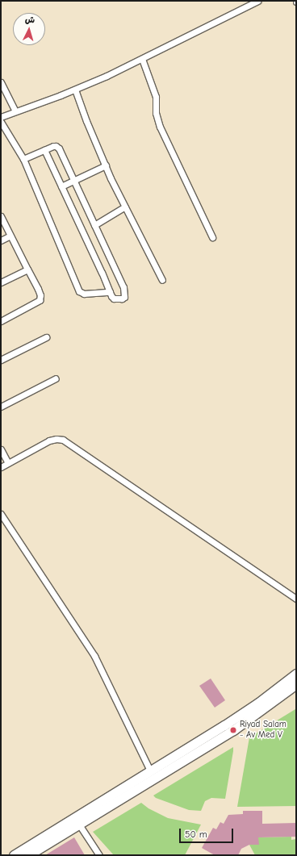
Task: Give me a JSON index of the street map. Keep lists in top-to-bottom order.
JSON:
{
  "places": ["Riyad Salam - Av Med V"],
  "scale_bar": "50 m",
  "north": "top"
}
